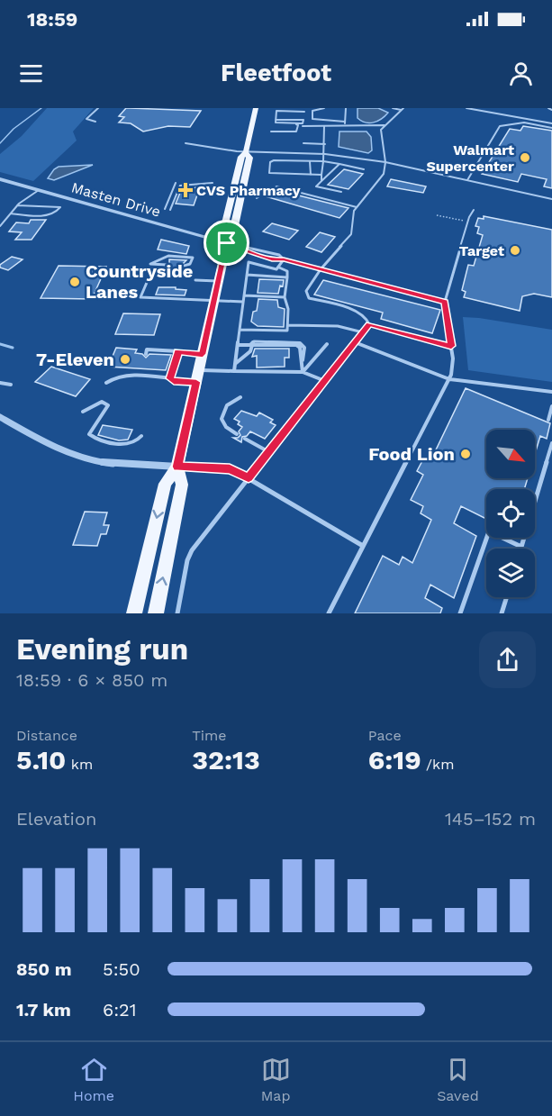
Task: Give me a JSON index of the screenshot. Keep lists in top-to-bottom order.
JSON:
{
  "streets": {
    "street": ["Masten Drive"]
  },
  "places": {
    "other": [
      "Walmart Supercenter",
      "Target",
      "Countryside Lanes",
      "7-Eleven",
      "Food Lion"
    ],
    "health": ["CVS Pharmacy"]
  },
  "north": "bottom right",
  "page": {
    "status": "18:59",
    "header": "Fleetfoot",
    "heading": ["Evening run", "18:59 · 6 × 850 m"],
    "stats": [
      ["Distance", "5.10 km"],
      ["Time", "32:13"],
      ["Pace", "6:19 /km"]
    ],
    "chart": ["Elevation", "145–152 m"],
    "list": [
      {
        "name": "850 m",
        "note": "5:50"
      },
      {
        "name": "1.7 km",
        "note": "6:21"
      }
    ],
    "tabs": ["Home", "Map", "Saved"]
  }
}
